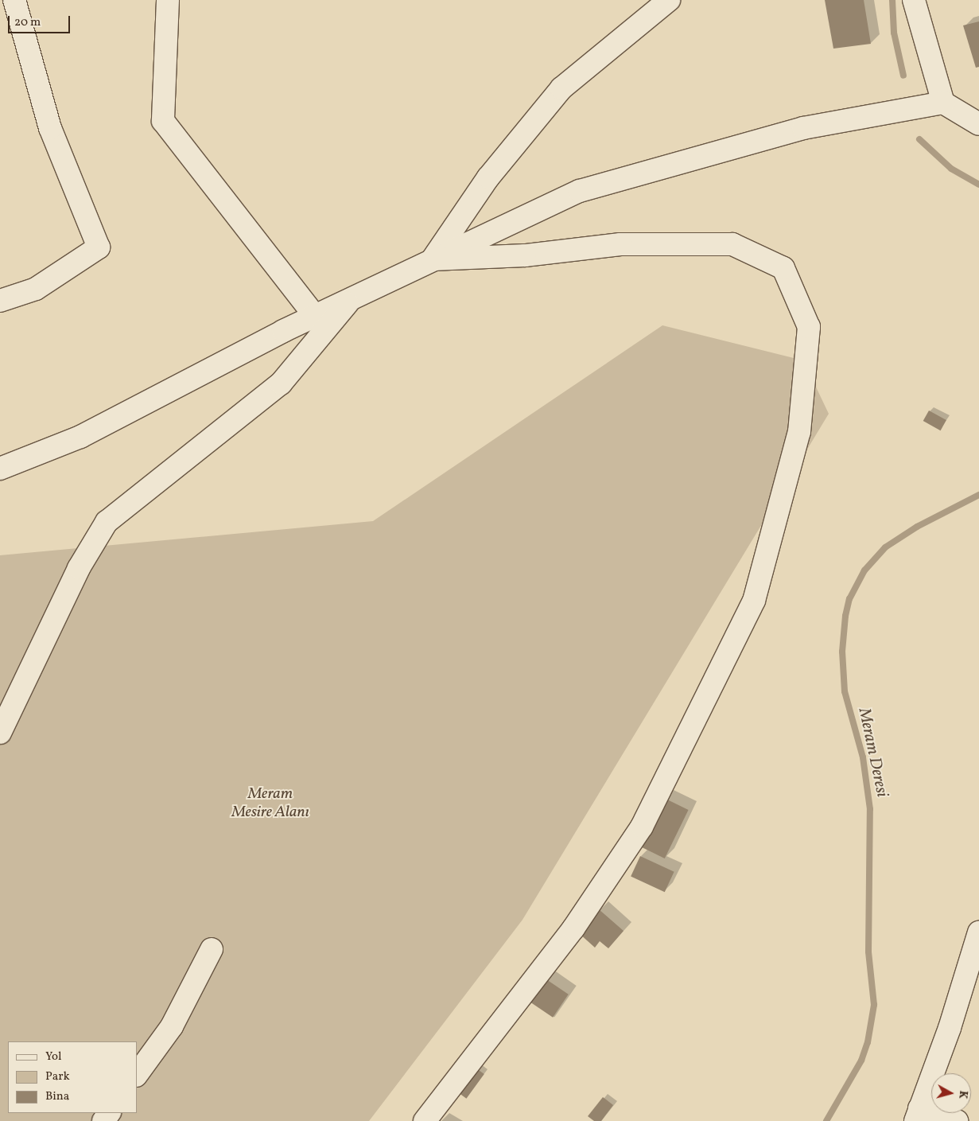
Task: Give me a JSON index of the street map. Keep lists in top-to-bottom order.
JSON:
{
  "water": ["Meram Deresi"],
  "parks": ["Meram Mesire Alanı"],
  "legend": ["Yol", "Park", "Bina"],
  "scale_bar": "20 m",
  "north": "right"
}
